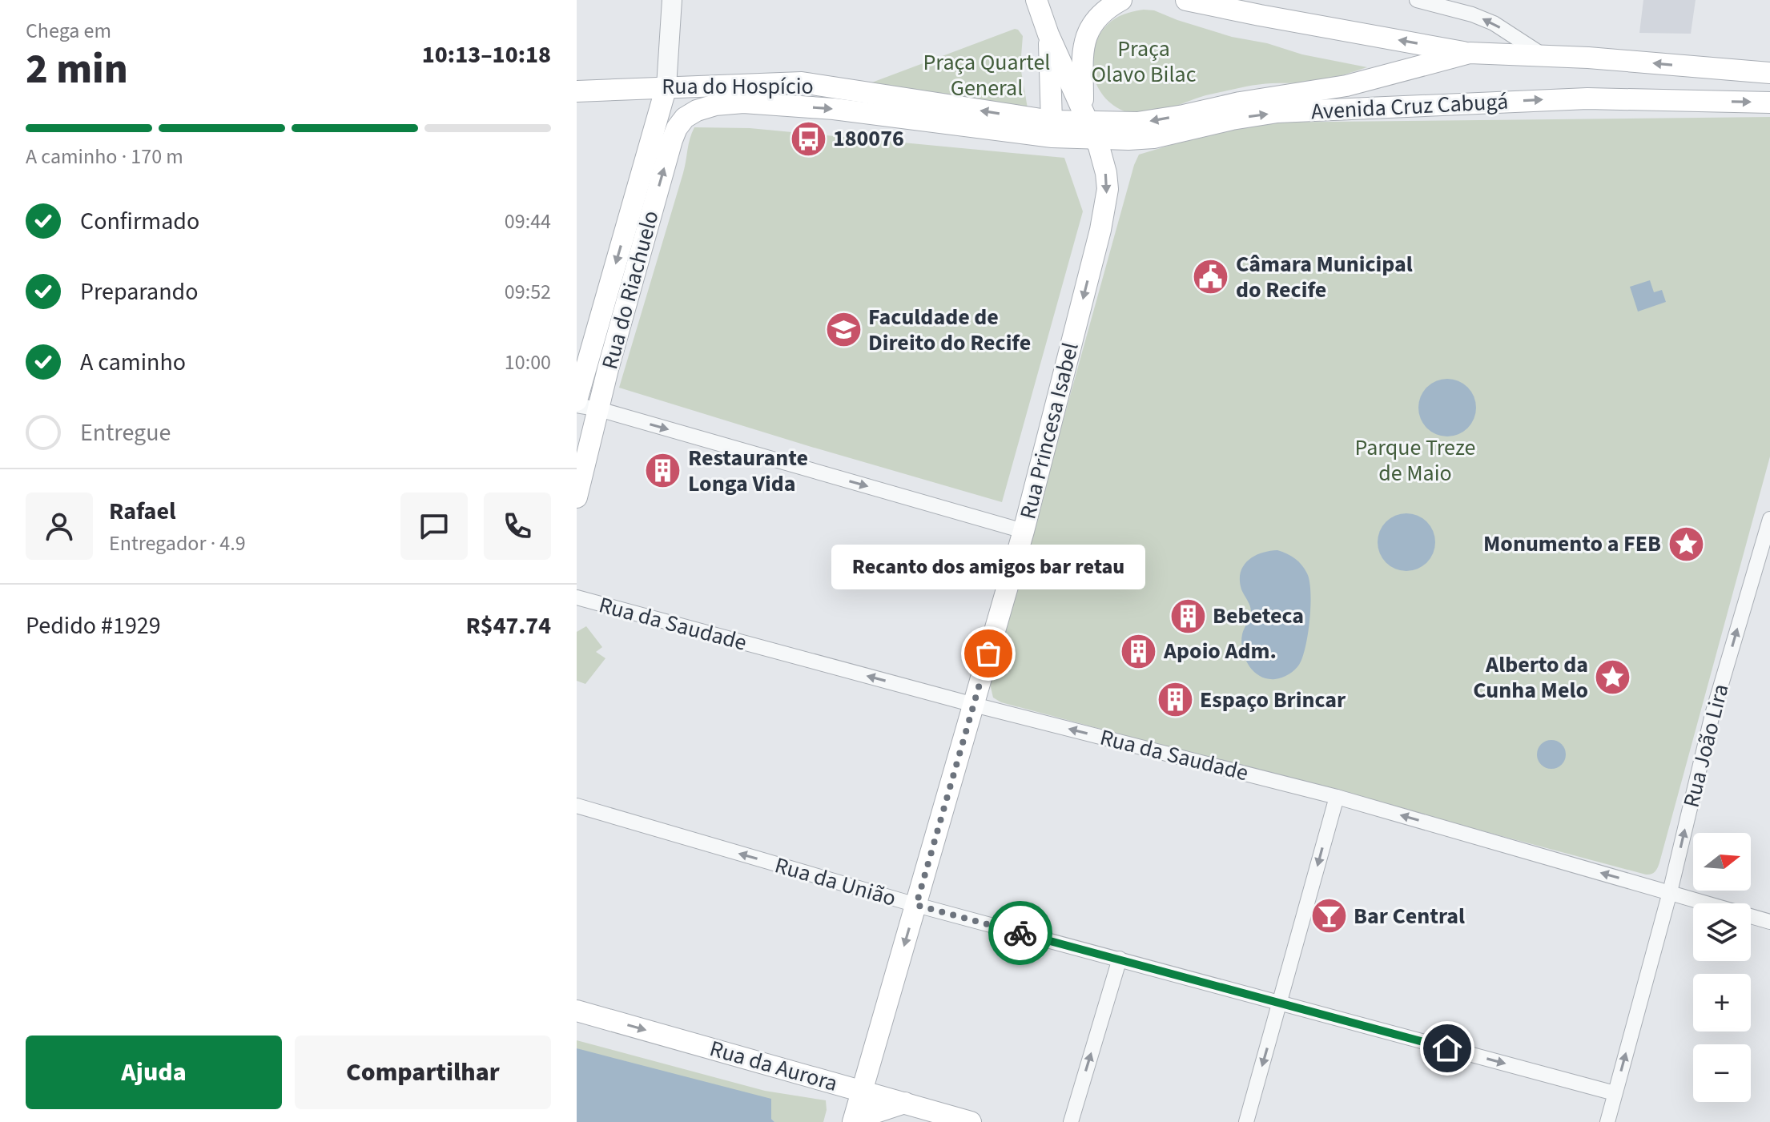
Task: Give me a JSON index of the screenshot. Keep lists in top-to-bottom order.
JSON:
{
  "streets": {
    "main road": [
      "Rua do Hospício",
      "Avenida Cruz Cabugá",
      "Rua do Riachuelo",
      "Rua Princesa Isabel",
      "Rua da Aurora"
    ],
    "street": ["Rua da Saudade", "Rua João Lira", "Rua da União"]
  },
  "crossings": [
    ["Rua do Hospício", "Avenida Cruz Cabugá"],
    ["Rua do Hospício", "Rua do Riachuelo"],
    ["Avenida Cruz Cabugá", "Rua Princesa Isabel"],
    ["Rua Princesa Isabel", "Rua da Saudade"],
    ["Rua Princesa Isabel", "Rua da União"],
    ["Rua Princesa Isabel", "Rua da Aurora"],
    ["Rua da Saudade", "Rua João Lira"],
    ["Rua João Lira", "Rua da União"]
  ],
  "one_way": [
    "Rua Princesa Isabel",
    "Rua da Saudade",
    "Rua João Lira",
    "Rua da Aurora"
  ],
  "parks": ["Praça Olavo Bilac", "Praça Quartel General", "Parque Treze de Maio"],
  "places": {
    "bus stop": ["180076"],
    "public building": ["Câmara Municipal do Recife"],
    "school or university": ["Faculdade de Direito do Recife"],
    "building": [
      "Restaurante Longa Vida",
      "Bebeteca",
      "Apoio Adm.",
      "Espaço Brincar"
    ],
    "place": ["Monumento a FEB", "Alberto da Cunha Melo"],
    "other": ["Recanto dos amigos bar retau"],
    "bar": ["Bar Central"]
  },
  "north": "right",
  "page": {
    "heading": ["2 min", "Chega em", "10:13–10:18"],
    "panel": [
      "Rafael",
      "Entregador · 4.9",
      "Pedido #1929",
      "R$47.74"
    ],
    "bar": "A caminho · 170 m",
    "list": [
      ["Confirmado", "09:44"],
      ["Preparando", "09:52"],
      ["A caminho", "10:00"],
      "Entregue"
    ],
    "bubble": "Recanto dos amigos bar retau",
    "map_buttons": ["+", "−"],
    "buttons": ["Ajuda", "Compartilhar"]
  }
}
